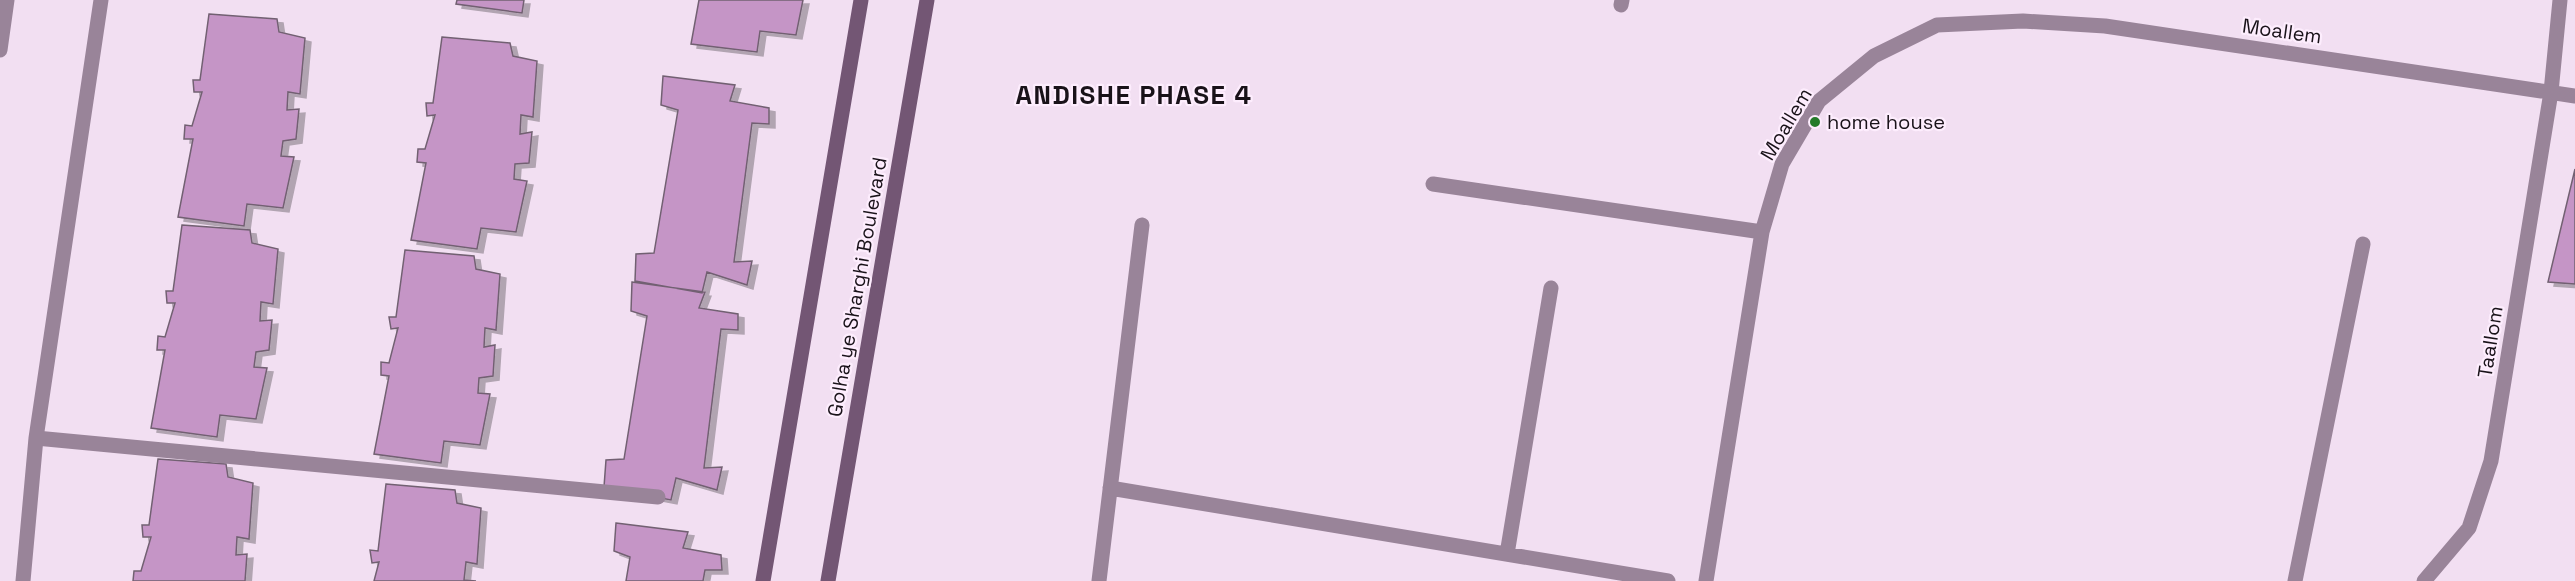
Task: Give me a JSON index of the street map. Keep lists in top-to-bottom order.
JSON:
{
  "streets": {
    "main road": ["Golha ye Sharghi Boulevard"],
    "street": ["Moallem", "Taallom"]
  },
  "crossings": [
    ["Moallem", "Taallom"]
  ],
  "districts": ["ANDISHE PHASE 4"],
  "places": ["home house"]
}
